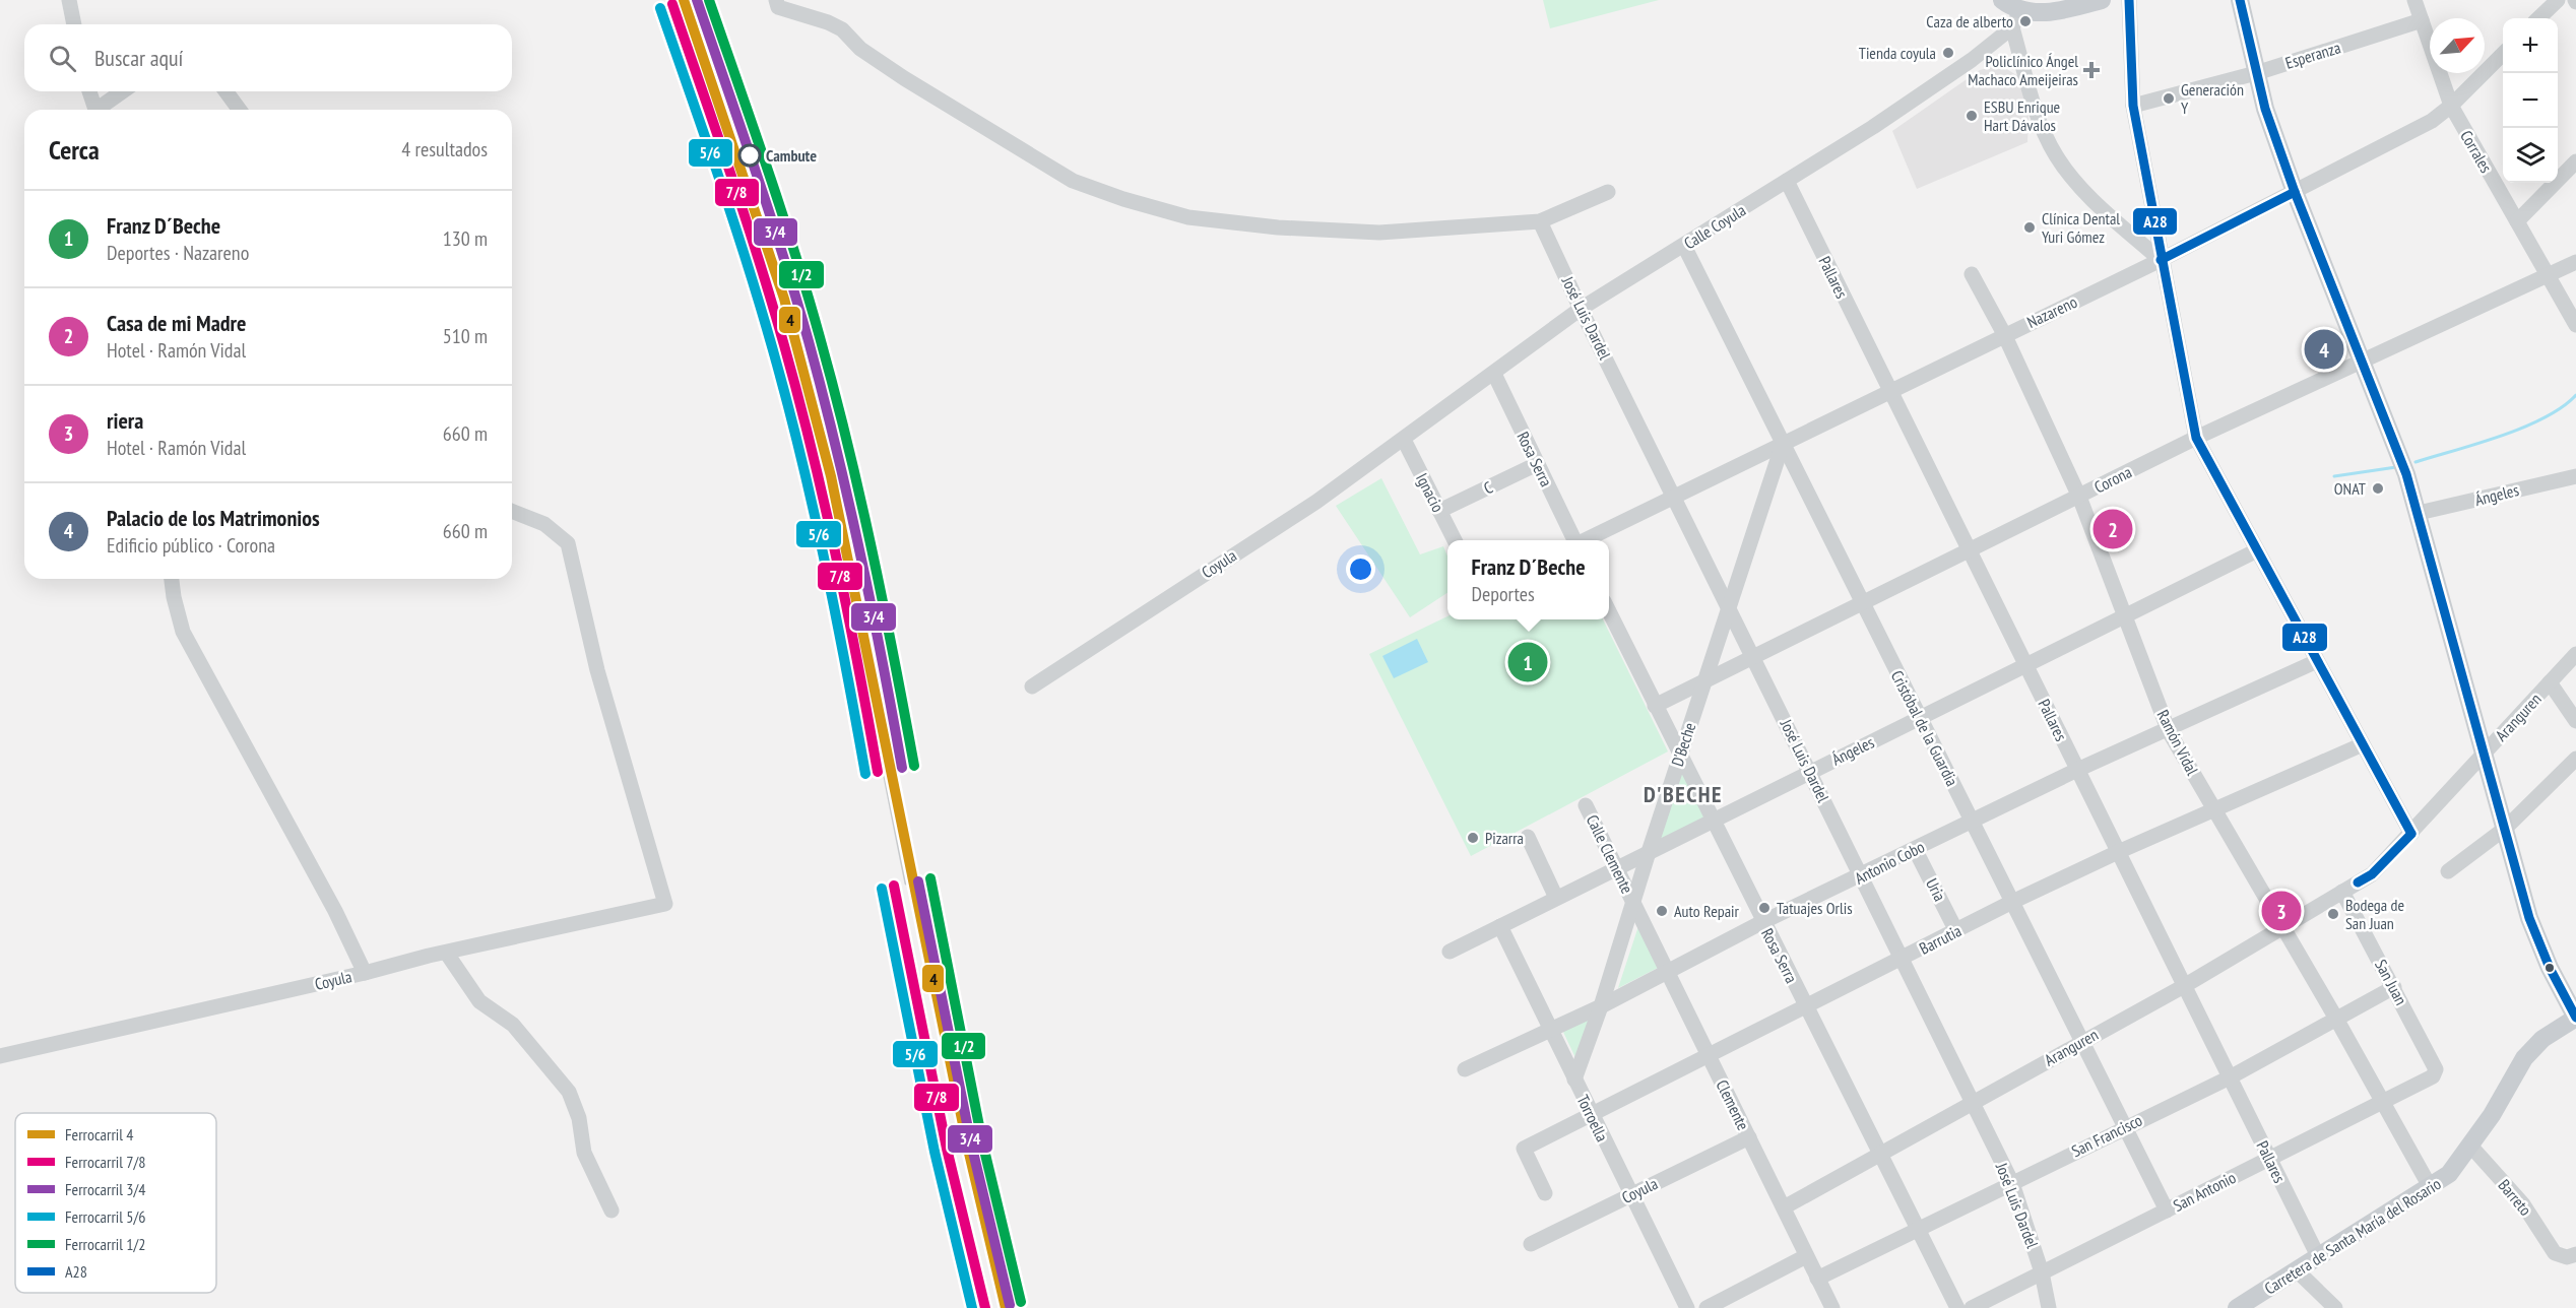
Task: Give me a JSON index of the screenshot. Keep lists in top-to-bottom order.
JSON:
{
  "streets": {
    "main road": ["Carretera de Santa María del Rosario"],
    "street": [
      "Esperanza",
      "Corrales",
      "Calle Coyula",
      "Pallares",
      "Nazareno",
      "José Luis Dardel",
      "Rosa Serra",
      "Corona",
      "C",
      "Ignacio",
      "Ángeles",
      "Coyula",
      "Aranguren",
      "Cristóbal de la Guardia",
      "Ramón Vidal",
      "D'Beche",
      "Calle Clemente",
      "Antonio Cobo",
      "Uria",
      "Barrutia",
      "San Juan",
      "Clemente",
      "Torroella",
      "San Francisco",
      "San Antonio",
      "Barreto"
    ]
  },
  "crossings": [
    ["Esperanza", "Corrales"],
    ["Corrales", "Nazareno"],
    ["Corrales", "Corona"],
    ["Calle Coyula", "Pallares"],
    ["Calle Coyula", "José Luis Dardel"],
    ["Calle Coyula", "Rosa Serra"],
    ["Calle Coyula", "Ignacio"],
    ["Calle Coyula", "Coyula"],
    ["Calle Coyula", "Cristóbal de la Guardia"],
    ["Pallares", "Nazareno"],
    ["Pallares", "Corona"],
    ["Pallares", "Ángeles"],
    ["Pallares", "Aranguren"],
    ["Pallares", "Antonio Cobo"],
    ["Pallares", "Barrutia"],
    ["Pallares", "San Francisco"],
    ["Pallares", "San Antonio"],
    ["Pallares", "Carretera de Santa María del Rosario"],
    ["Nazareno", "José Luis Dardel"],
    ["Nazareno", "Cristóbal de la Guardia"],
    ["Nazareno", "Ramón Vidal"],
    ["Nazareno", "D'Beche"],
    ["José Luis Dardel", "Corona"],
    ["José Luis Dardel", "Ángeles"],
    ["José Luis Dardel", "Aranguren"],
    ["José Luis Dardel", "D'Beche"],
    ["José Luis Dardel", "Antonio Cobo"],
    ["José Luis Dardel", "Barrutia"],
    ["José Luis Dardel", "San Francisco"],
    ["José Luis Dardel", "San Antonio"],
    ["Rosa Serra", "Corona"],
    ["Rosa Serra", "C"],
    ["Rosa Serra", "Ángeles"],
    ["Rosa Serra", "Aranguren"],
    ["Rosa Serra", "D'Beche"],
    ["Rosa Serra", "Antonio Cobo"],
    ["Rosa Serra", "Barrutia"],
    ["Rosa Serra", "San Francisco"],
    ["Corona", "Cristóbal de la Guardia"],
    ["Corona", "Ramón Vidal"],
    ["Corona", "D'Beche"],
    ["C", "Ignacio"],
    ["Ignacio", "Coyula"],
    ["Ángeles", "Cristóbal de la Guardia"],
    ["Ángeles", "Ramón Vidal"],
    ["Ángeles", "D'Beche"],
    ["Ángeles", "Calle Clemente"],
    ["Ángeles", "Torroella"],
    ["Coyula", "Clemente"],
    ["Coyula", "Torroella"],
    ["Aranguren", "Cristóbal de la Guardia"],
    ["Aranguren", "Ramón Vidal"],
    ["Aranguren", "San Juan"],
    ["Aranguren", "Clemente"],
    ["Cristóbal de la Guardia", "D'Beche"],
    ["Cristóbal de la Guardia", "Antonio Cobo"],
    ["Cristóbal de la Guardia", "Barrutia"],
    ["Cristóbal de la Guardia", "San Francisco"],
    ["Cristóbal de la Guardia", "San Antonio"],
    ["Ramón Vidal", "Antonio Cobo"],
    ["Ramón Vidal", "Barrutia"],
    ["Ramón Vidal", "San Francisco"],
    ["Ramón Vidal", "San Antonio"],
    ["Ramón Vidal", "Carretera de Santa María del Rosario"],
    ["D'Beche", "Calle Clemente"],
    ["D'Beche", "Antonio Cobo"],
    ["D'Beche", "Clemente"],
    ["D'Beche", "Torroella"],
    ["Calle Clemente", "Clemente"],
    ["Antonio Cobo", "Uria"],
    ["Antonio Cobo", "Clemente"],
    ["Antonio Cobo", "Torroella"],
    ["Uria", "Barrutia"],
    ["Barrutia", "Clemente"],
    ["Barrutia", "Torroella"],
    ["San Juan", "San Francisco"],
    ["San Juan", "San Antonio"],
    ["Clemente", "San Francisco"],
    ["Barreto", "Carretera de Santa María del Rosario"]
  ],
  "districts": ["D'BECHE"],
  "places": {
    "other": [
      "Caza de alberto",
      "Tienda coyula",
      "Generación Y",
      "ESBU Enrique Hart Dávalos",
      "Cambute",
      "Clínica Dental Yuri Gómez",
      "ONAT",
      "Pizarra",
      "Tatuajes Orlis",
      "Auto Repair",
      "Bodega de San Juan"
    ],
    "health": ["Policlínico Ángel Machaco Ameijeiras"]
  },
  "lines": [
    "rail line 4",
    "rail line 3/4",
    "rail line 1/2",
    "transit line A28",
    "rail line 7/8",
    "rail line 5/6"
  ],
  "legend": [
    "Ferrocarril 4",
    "Ferrocarril 7/8",
    "Ferrocarril 3/4",
    "Ferrocarril 5/6",
    "Ferrocarril 1/2",
    "A28"
  ],
  "north": "top right",
  "page": {
    "map_buttons": ["+", "−"],
    "search": "Buscar aquí",
    "heading": ["Cerca", "4 resultados"],
    "list": [
      {
        "mark": "1",
        "name": "Franz D´Beche",
        "note": "Deportes · Nazareno",
        "value": "130 m"
      },
      {
        "mark": "2",
        "name": "Casa de mi Madre",
        "note": "Hotel · Ramón Vidal",
        "value": "510 m"
      },
      {
        "mark": "3",
        "name": "riera",
        "note": "Hotel · Ramón Vidal",
        "value": "660 m"
      },
      {
        "mark": "4",
        "name": "Palacio de los Matrimonios",
        "note": "Edificio público · Corona",
        "value": "660 m"
      }
    ],
    "pins": [
      "4",
      "2",
      "1",
      "3"
    ],
    "popup": ["Franz D´Beche", "Deportes"]
  }
}
